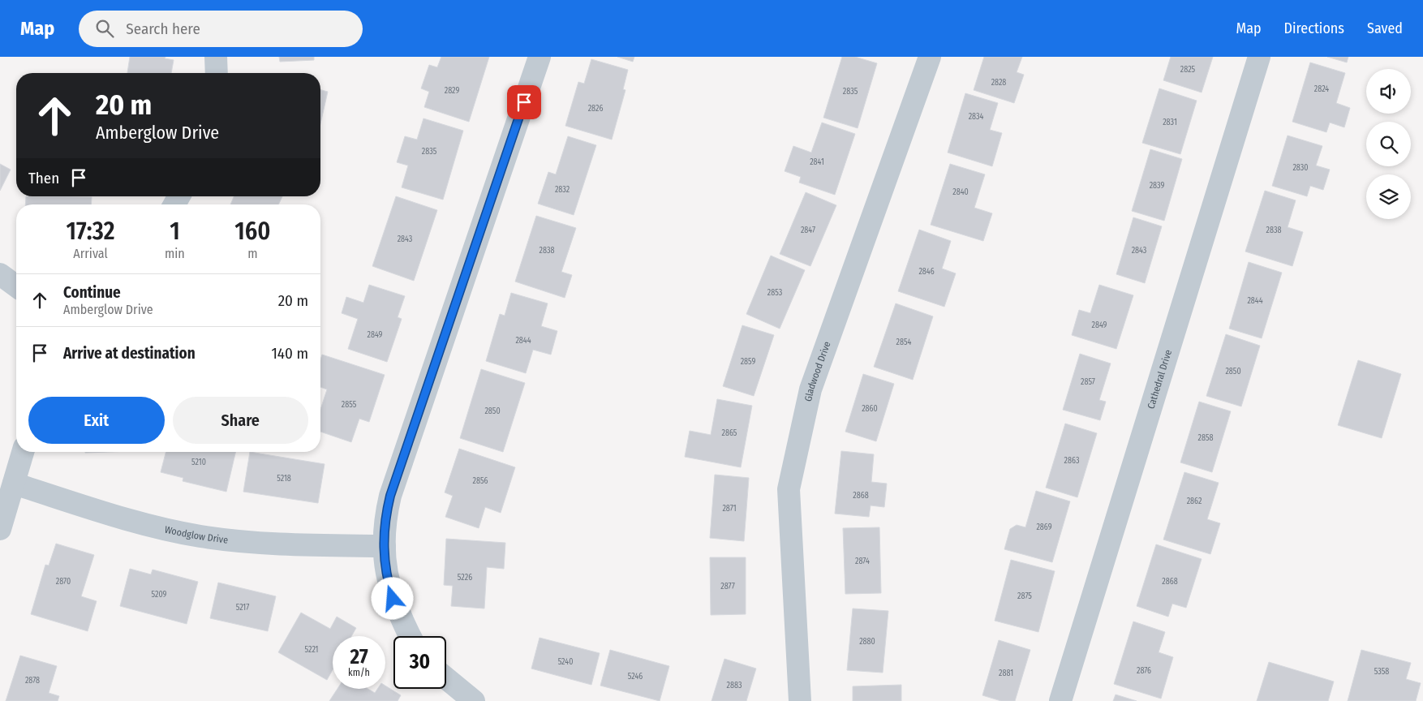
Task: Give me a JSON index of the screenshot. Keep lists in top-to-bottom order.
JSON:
{
  "streets": {
    "street": ["Gladwood Drive", "Cathedral Drive", "Woodglow Drive"]
  },
  "house_numbers": [
    "2825",
    "2828",
    "2824",
    "2829",
    "2835",
    "2826",
    "2834",
    "2831",
    "2835",
    "2841",
    "2830",
    "2839",
    "2832",
    "2840",
    "2847",
    "2838",
    "2843",
    "2838",
    "2843",
    "2846",
    "2853",
    "2844",
    "2849",
    "2849",
    "2844",
    "2854",
    "2859",
    "2850",
    "2857",
    "2855",
    "2860",
    "2850",
    "2865",
    "2858",
    "2863",
    "5210",
    "5218",
    "2856",
    "2868",
    "2862",
    "2871",
    "2869",
    "2874",
    "5226",
    "2870",
    "2868",
    "2877",
    "5209",
    "2875",
    "5217",
    "2880",
    "5221",
    "5240",
    "2876",
    "5358",
    "2881",
    "5246",
    "2878",
    "2883"
  ],
  "page": {
    "header": "Map",
    "search": "Search here",
    "nav": ["Map", "Directions", "Saved"],
    "turn": ["20 m", "Amberglow Drive"],
    "then": "Then",
    "eta": [
      "17:32",
      "Arrival",
      "1",
      "min",
      "160",
      "m"
    ],
    "list": [
      {
        "name": "Continue",
        "note": "Amberglow Drive",
        "value": "20 m"
      },
      {
        "name": "Arrive at destination",
        "value": "140 m"
      }
    ],
    "buttons": ["Exit", "Share"],
    "speed": "27 km/h",
    "limit": "30"
  }
}
